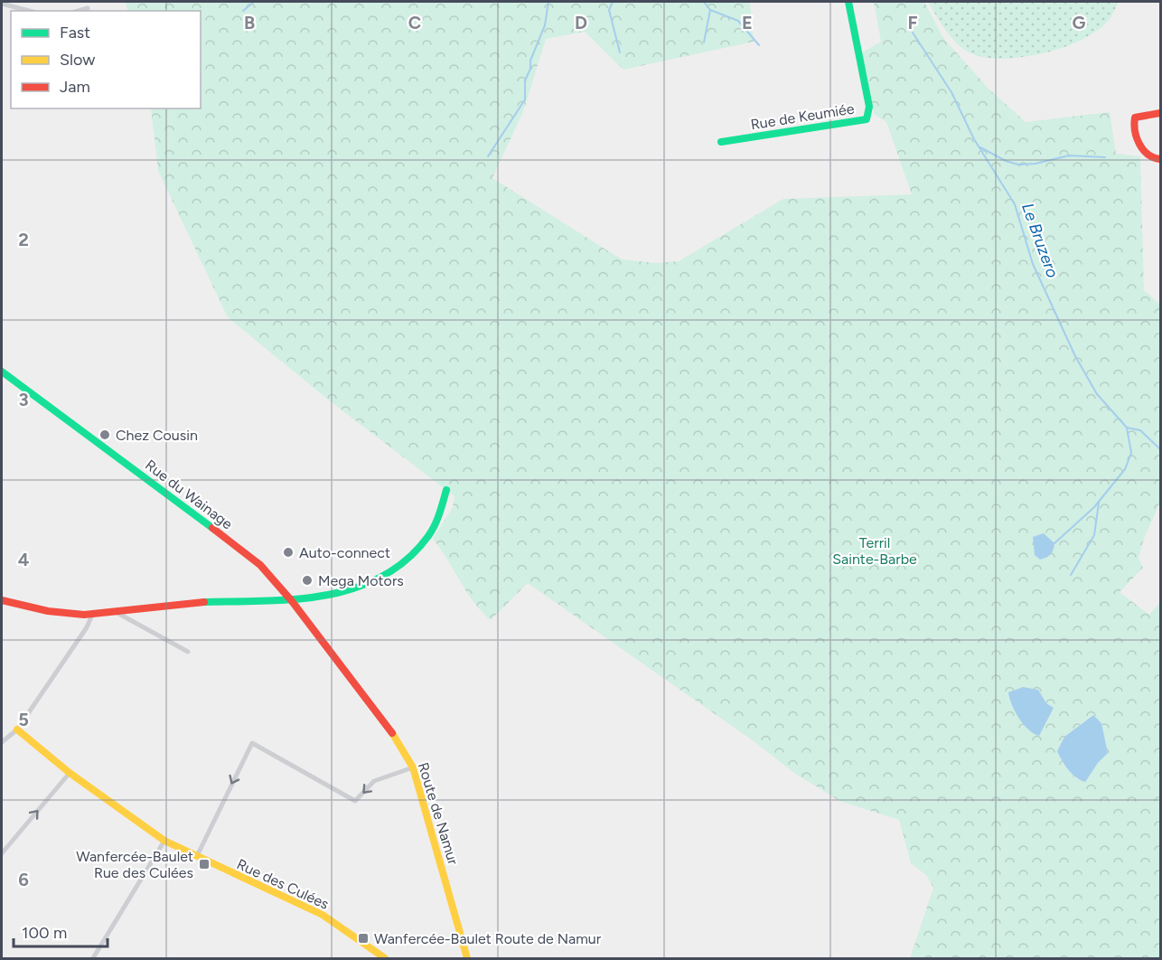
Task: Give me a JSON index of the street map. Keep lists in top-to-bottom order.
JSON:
{
  "streets": {
    "street": [
      "Rue de Keumiée",
      "Rue du Wainage",
      "Route de Namur",
      "Rue des Culées"
    ]
  },
  "crossings": [
    ["Rue du Wainage", "Route de Namur"]
  ],
  "water": ["Le Bruzero"],
  "parks": ["Terril Sainte-Barbe"],
  "places": {
    "other": ["Chez Cousin", "Auto-connect", "Mega Motors"],
    "transit": ["Wanfercée-Baulet Rue des Culées", "Wanfercée-Baulet Route de Namur"]
  },
  "legend": ["Fast", "Slow", "Jam"],
  "scale_bar": "100 m",
  "grid": {
    "columns": [
      "B",
      "C",
      "D",
      "E",
      "F",
      "G"
    ],
    "rows": [
      "2",
      "3",
      "4",
      "5",
      "6"
    ]
  }
}
